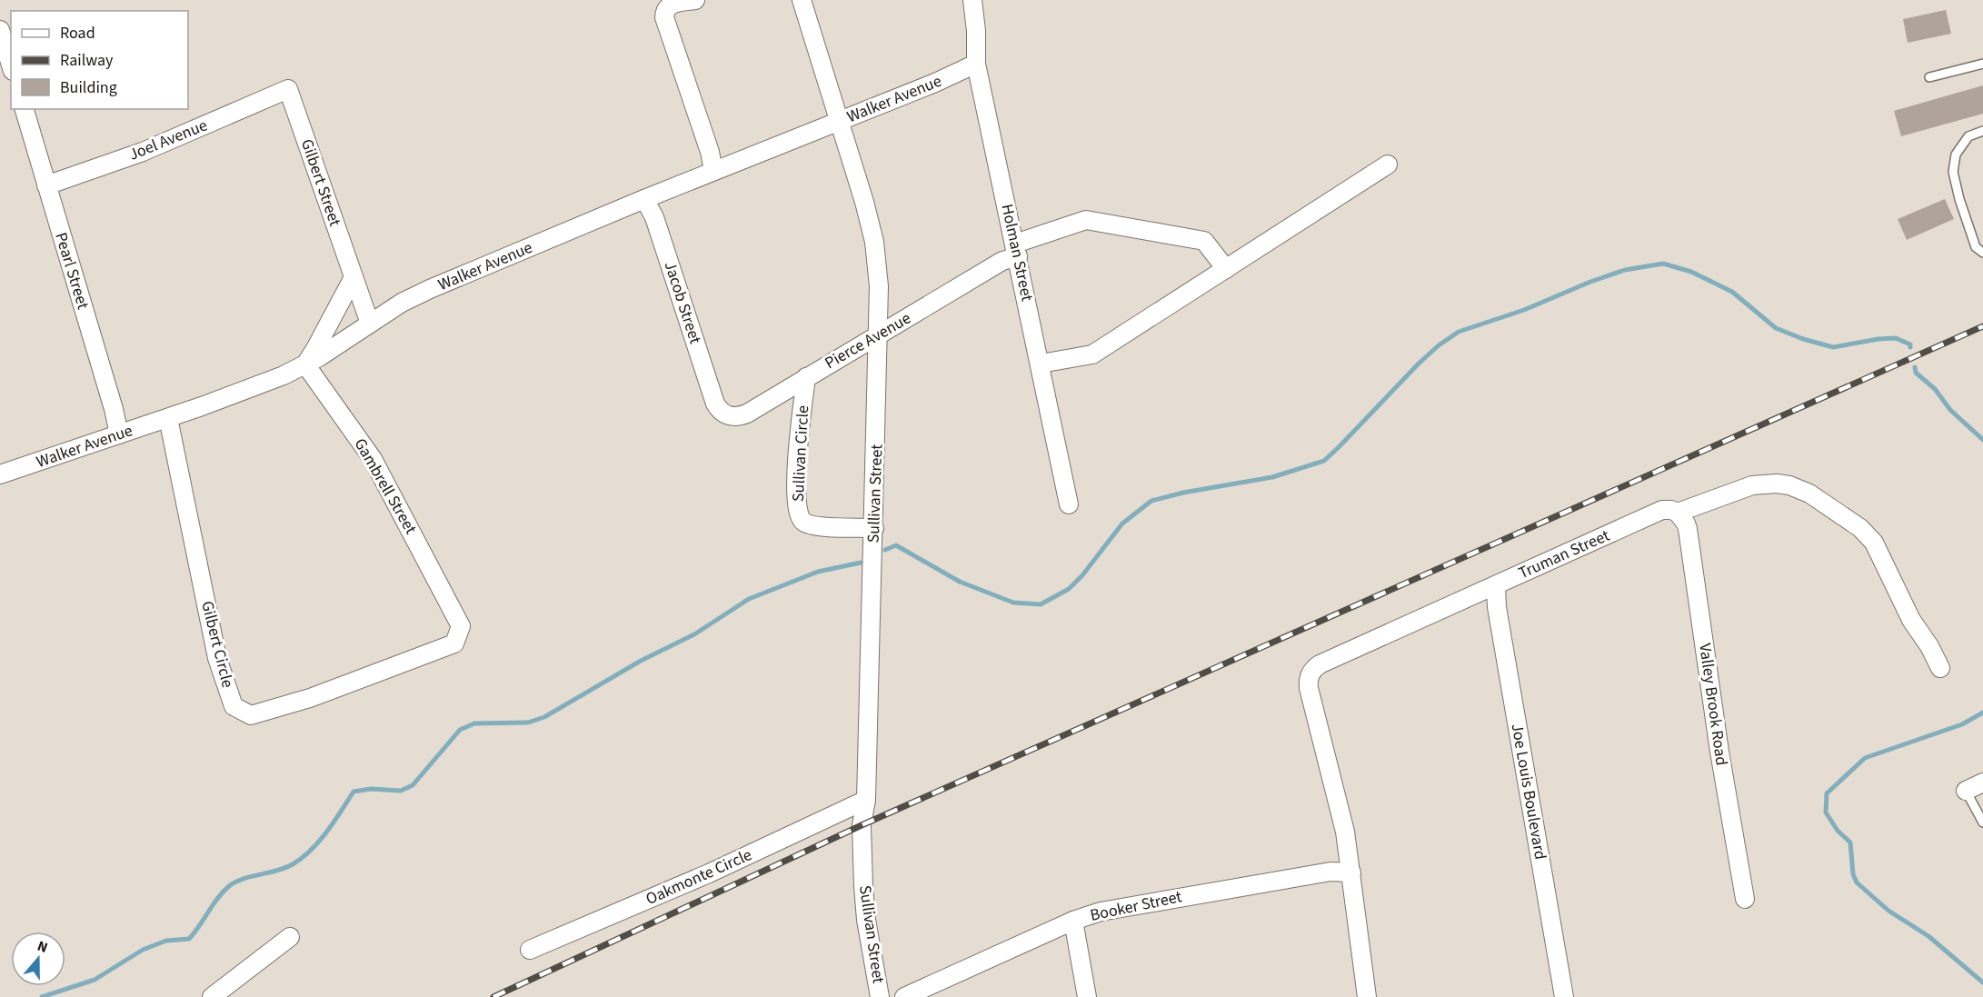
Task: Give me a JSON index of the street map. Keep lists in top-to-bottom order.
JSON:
{
  "streets": {
    "street": [
      "Walker Avenue",
      "Joel Avenue",
      "Gilbert Street",
      "Holman Street",
      "Pearl Street",
      "Jacob Street",
      "Pierce Avenue",
      "Sullivan Circle",
      "Gambrell Street",
      "Sullivan Street",
      "Truman Street",
      "Gilbert Circle",
      "Valley Brook Road",
      "Joe Louis Boulevard",
      "Oakmonte Circle",
      "Booker Street"
    ]
  },
  "crossings": [
    ["Walker Avenue", "Gilbert Street"],
    ["Walker Avenue", "Holman Street"],
    ["Walker Avenue", "Pearl Street"],
    ["Walker Avenue", "Jacob Street"],
    ["Walker Avenue", "Gambrell Street"],
    ["Walker Avenue", "Sullivan Street"],
    ["Walker Avenue", "Gilbert Circle"],
    ["Joel Avenue", "Gilbert Street"],
    ["Joel Avenue", "Pearl Street"],
    ["Holman Street", "Pierce Avenue"],
    ["Jacob Street", "Pierce Avenue"],
    ["Pierce Avenue", "Sullivan Circle"],
    ["Pierce Avenue", "Sullivan Street"],
    ["Sullivan Circle", "Sullivan Street"],
    ["Gambrell Street", "Gilbert Circle"],
    ["Sullivan Street", "Oakmonte Circle"],
    ["Truman Street", "Valley Brook Road"],
    ["Truman Street", "Joe Louis Boulevard"],
    ["Truman Street", "Booker Street"]
  ],
  "legend": ["Road", "Railway", "Building"],
  "north": "top"
}
